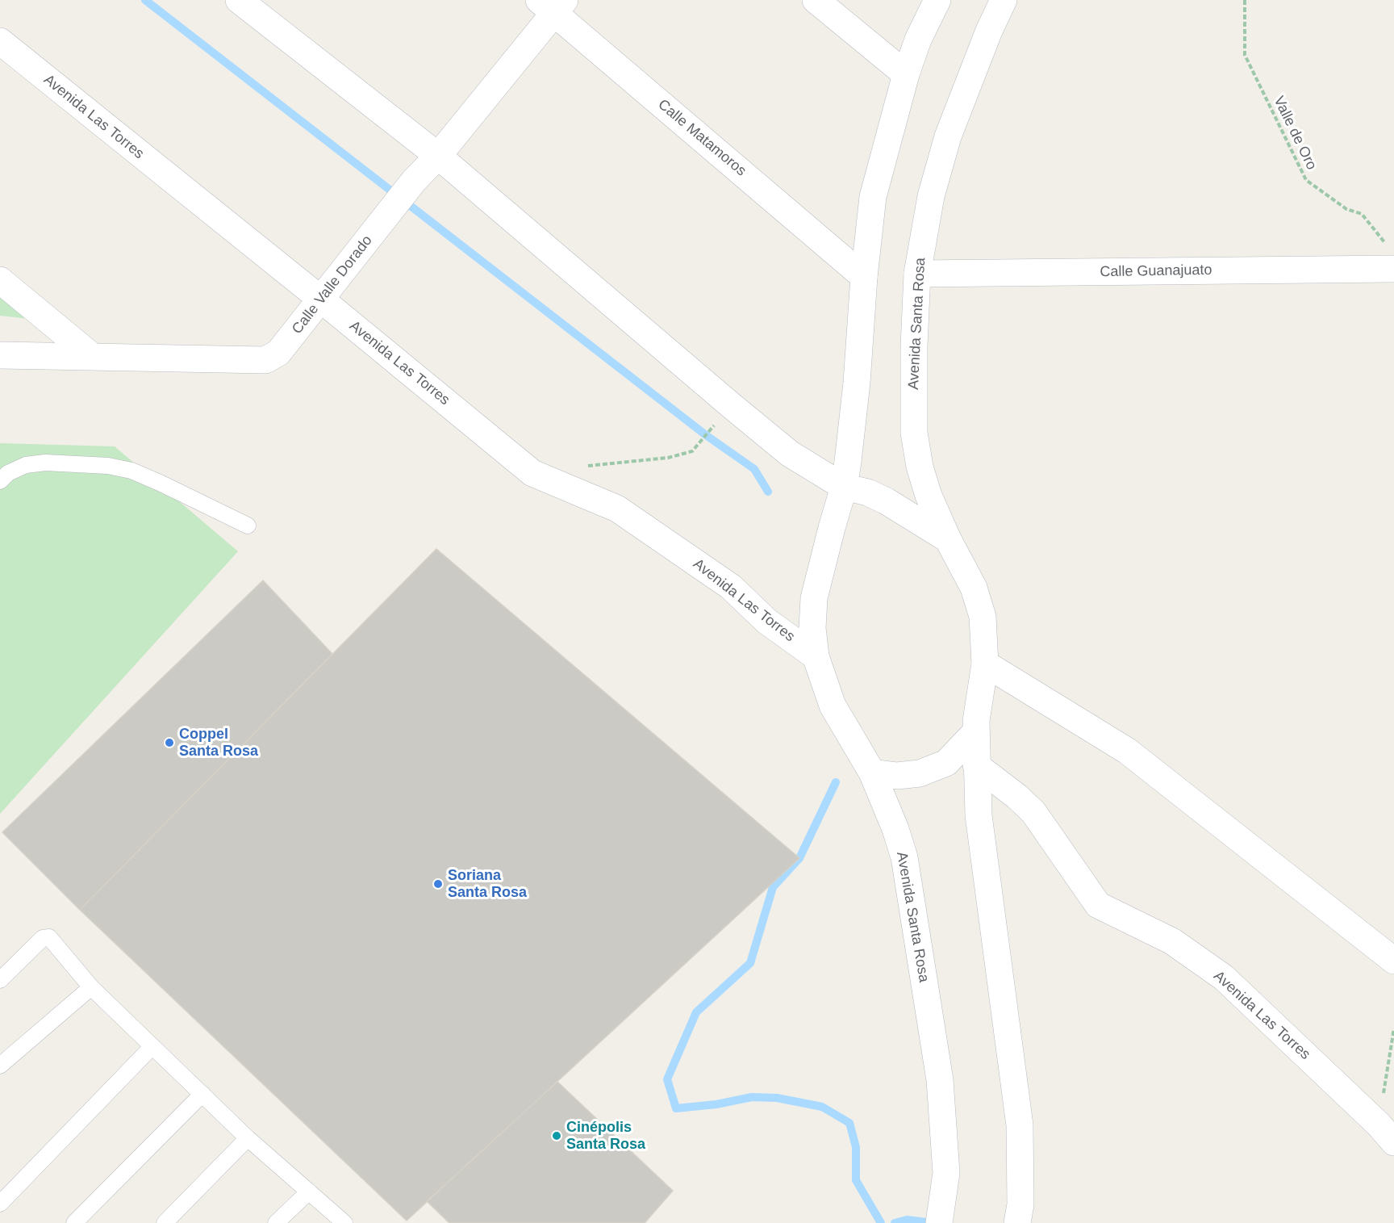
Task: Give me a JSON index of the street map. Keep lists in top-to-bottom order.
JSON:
{
  "streets": {
    "street": [
      "Avenida Las Torres",
      "Calle Matamoros",
      "Calle Guanajuato",
      "Calle Valle Dorado",
      "Avenida Santa Rosa"
    ],
    "path": ["Valle de Oro"]
  },
  "crossings": [
    ["Avenida Las Torres", "Calle Valle Dorado"],
    ["Avenida Las Torres", "Avenida Santa Rosa"],
    ["Valle de Oro", "Calle Guanajuato"],
    ["Calle Matamoros", "Calle Valle Dorado"],
    ["Calle Matamoros", "Avenida Santa Rosa"],
    ["Calle Guanajuato", "Avenida Santa Rosa"]
  ],
  "places": ["Coppel Santa Rosa", "Soriana Santa Rosa", "Cinépolis Santa Rosa"]
}
